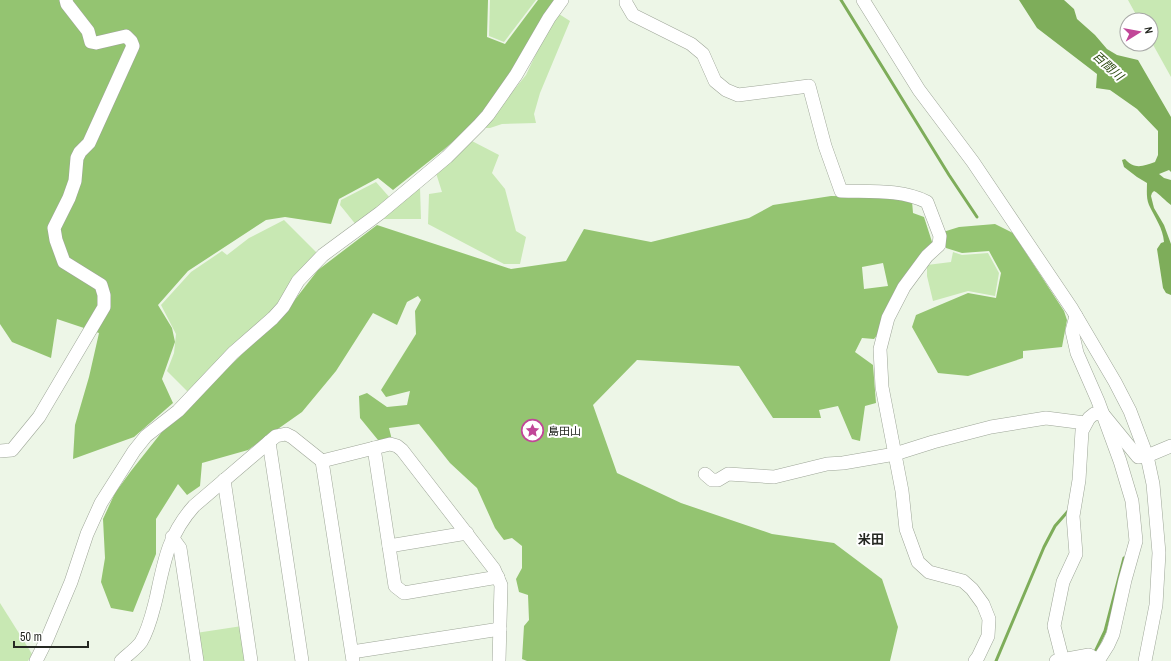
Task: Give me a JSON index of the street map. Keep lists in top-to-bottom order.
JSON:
{
  "districts": ["米田"],
  "water": ["百間川"],
  "places": {
    "place": ["島田山"]
  },
  "scale_bar": "50 m",
  "north": "right"
}
